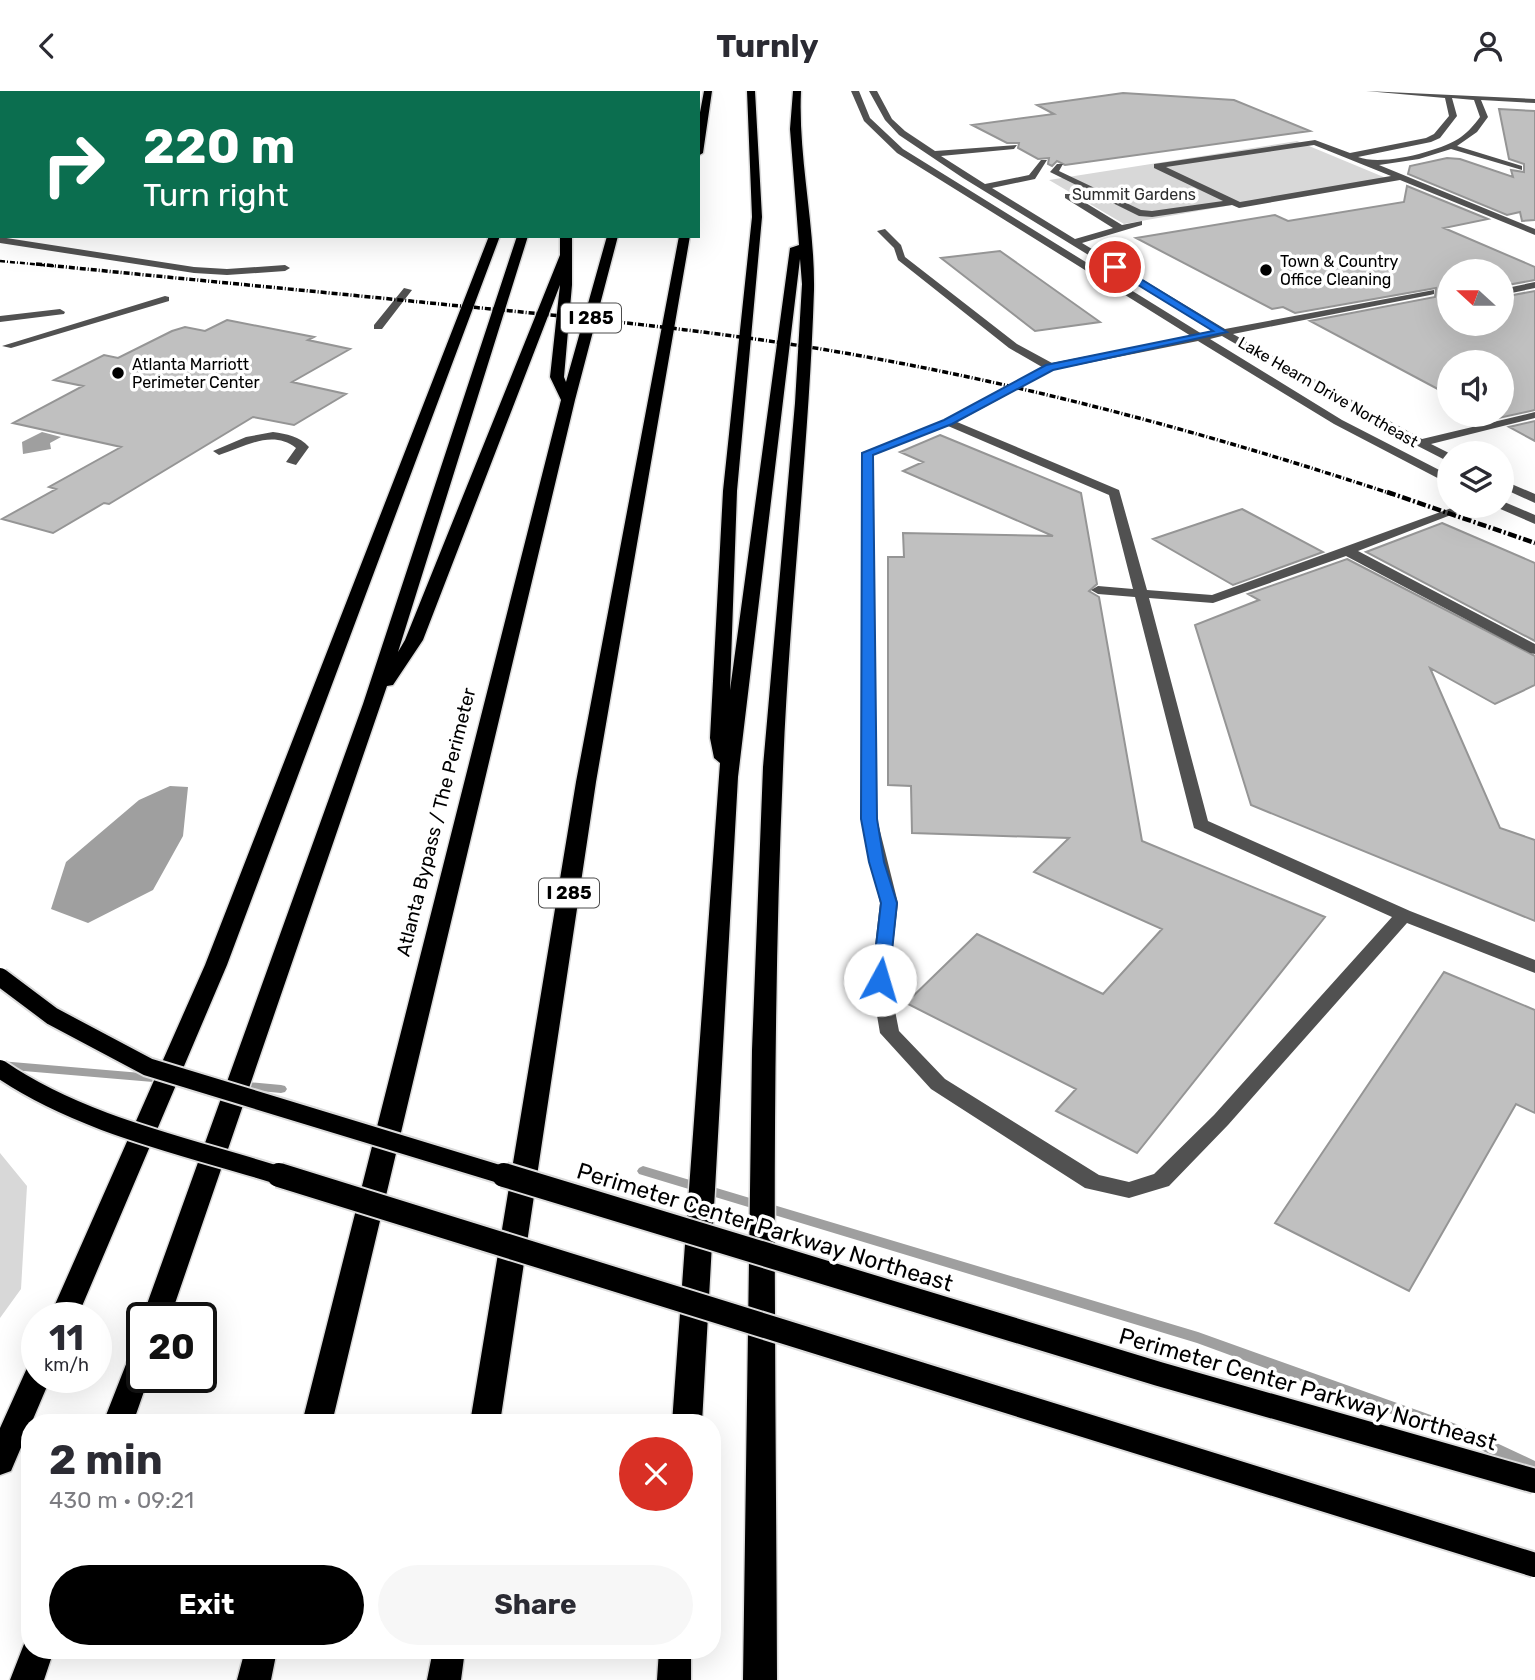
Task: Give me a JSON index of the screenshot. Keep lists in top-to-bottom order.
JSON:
{
  "streets": {
    "highway": ["I 285", "Atlanta Bypass / The Perimeter"],
    "main road": ["Perimeter Center Parkway Northeast"],
    "street": ["Lake Hearn Drive Northeast"]
  },
  "parks": ["Summit Gardens"],
  "places": ["Town & Country Office Cleaning", "Atlanta Marriott Perimeter Center"],
  "north": "left",
  "page": {
    "header": "Turnly",
    "turn": ["220 m", "Turn right"],
    "speed": "11 km/h",
    "limit": "20",
    "heading": ["2 min", "430 m · 09:21"],
    "buttons": ["Exit", "Share"]
  }
}
